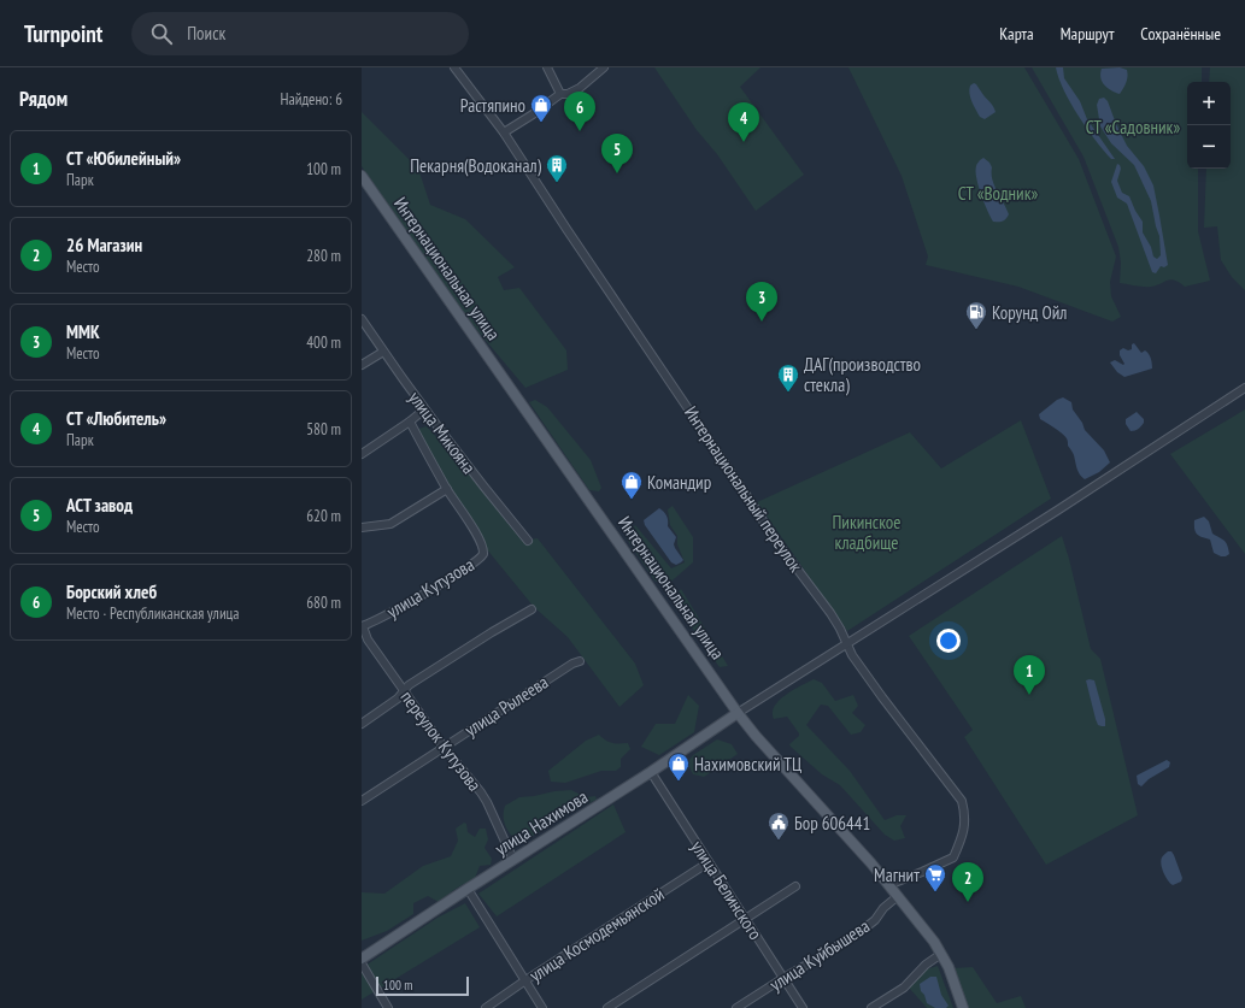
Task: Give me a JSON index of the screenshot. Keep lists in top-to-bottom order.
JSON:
{
  "streets": {
    "main road": ["Интернациональная улица", "улица Нахимова"],
    "street": [
      "улица Микояна",
      "Интернациональный переулок",
      "улица Кутузова",
      "улица Рылеева",
      "переулок Кутузова",
      "улица Белинского",
      "улица Космодемьянской",
      "улица Куйбышева"
    ]
  },
  "crossings": [
    ["Интернациональная улица", "Интернациональный переулок"],
    ["Интернациональная улица", "улица Нахимова"],
    ["Интернациональная улица", "улица Куйбышева"],
    ["улица Кутузова", "переулок Кутузова"],
    ["улица Рылеева", "переулок Кутузова"],
    ["переулок Кутузова", "улица Нахимова"],
    ["улица Нахимова", "улица Белинского"],
    ["улица Белинского", "улица Космодемьянской"],
    ["улица Белинского", "улица Куйбышева"]
  ],
  "parks": ["СТ «Садовник»", "СТ «Водник»", "Пикинское кладбище"],
  "places": {
    "shop": ["Растяпино", "Командир", "Нахимовский ТЦ"],
    "building": ["Пекарня(Водоканал)", "ДАГ(производство стекла)"],
    "fuel station": ["Корунд Ойл"],
    "public building": ["Бор 606441"],
    "supermarket": ["Магнит"]
  },
  "scale_bar": "100 m",
  "page": {
    "header": "Turnpoint",
    "search": "Поиск",
    "nav": ["Карта", "Маршрут", "Сохранённые"],
    "heading": ["Рядом", "Найдено: 6"],
    "map_buttons": ["+", "−"],
    "pins": [
      "6",
      "4",
      "5",
      "3",
      "1",
      "2"
    ],
    "list": [
      {
        "mark": "1",
        "name": "СТ «Юбилейный»",
        "note": "Парк",
        "value": "100 m"
      },
      {
        "mark": "2",
        "name": "26 Магазин",
        "note": "Место",
        "value": "280 m"
      },
      {
        "mark": "3",
        "name": "ММК",
        "note": "Место",
        "value": "400 m"
      },
      {
        "mark": "4",
        "name": "СТ «Любитель»",
        "note": "Парк",
        "value": "580 m"
      },
      {
        "mark": "5",
        "name": "АСТ завод",
        "note": "Место",
        "value": "620 m"
      },
      {
        "mark": "6",
        "name": "Борский хлеб",
        "note": "Место · Республиканская улица",
        "value": "680 m"
      }
    ],
    "scale": "100 m"
  }
}
